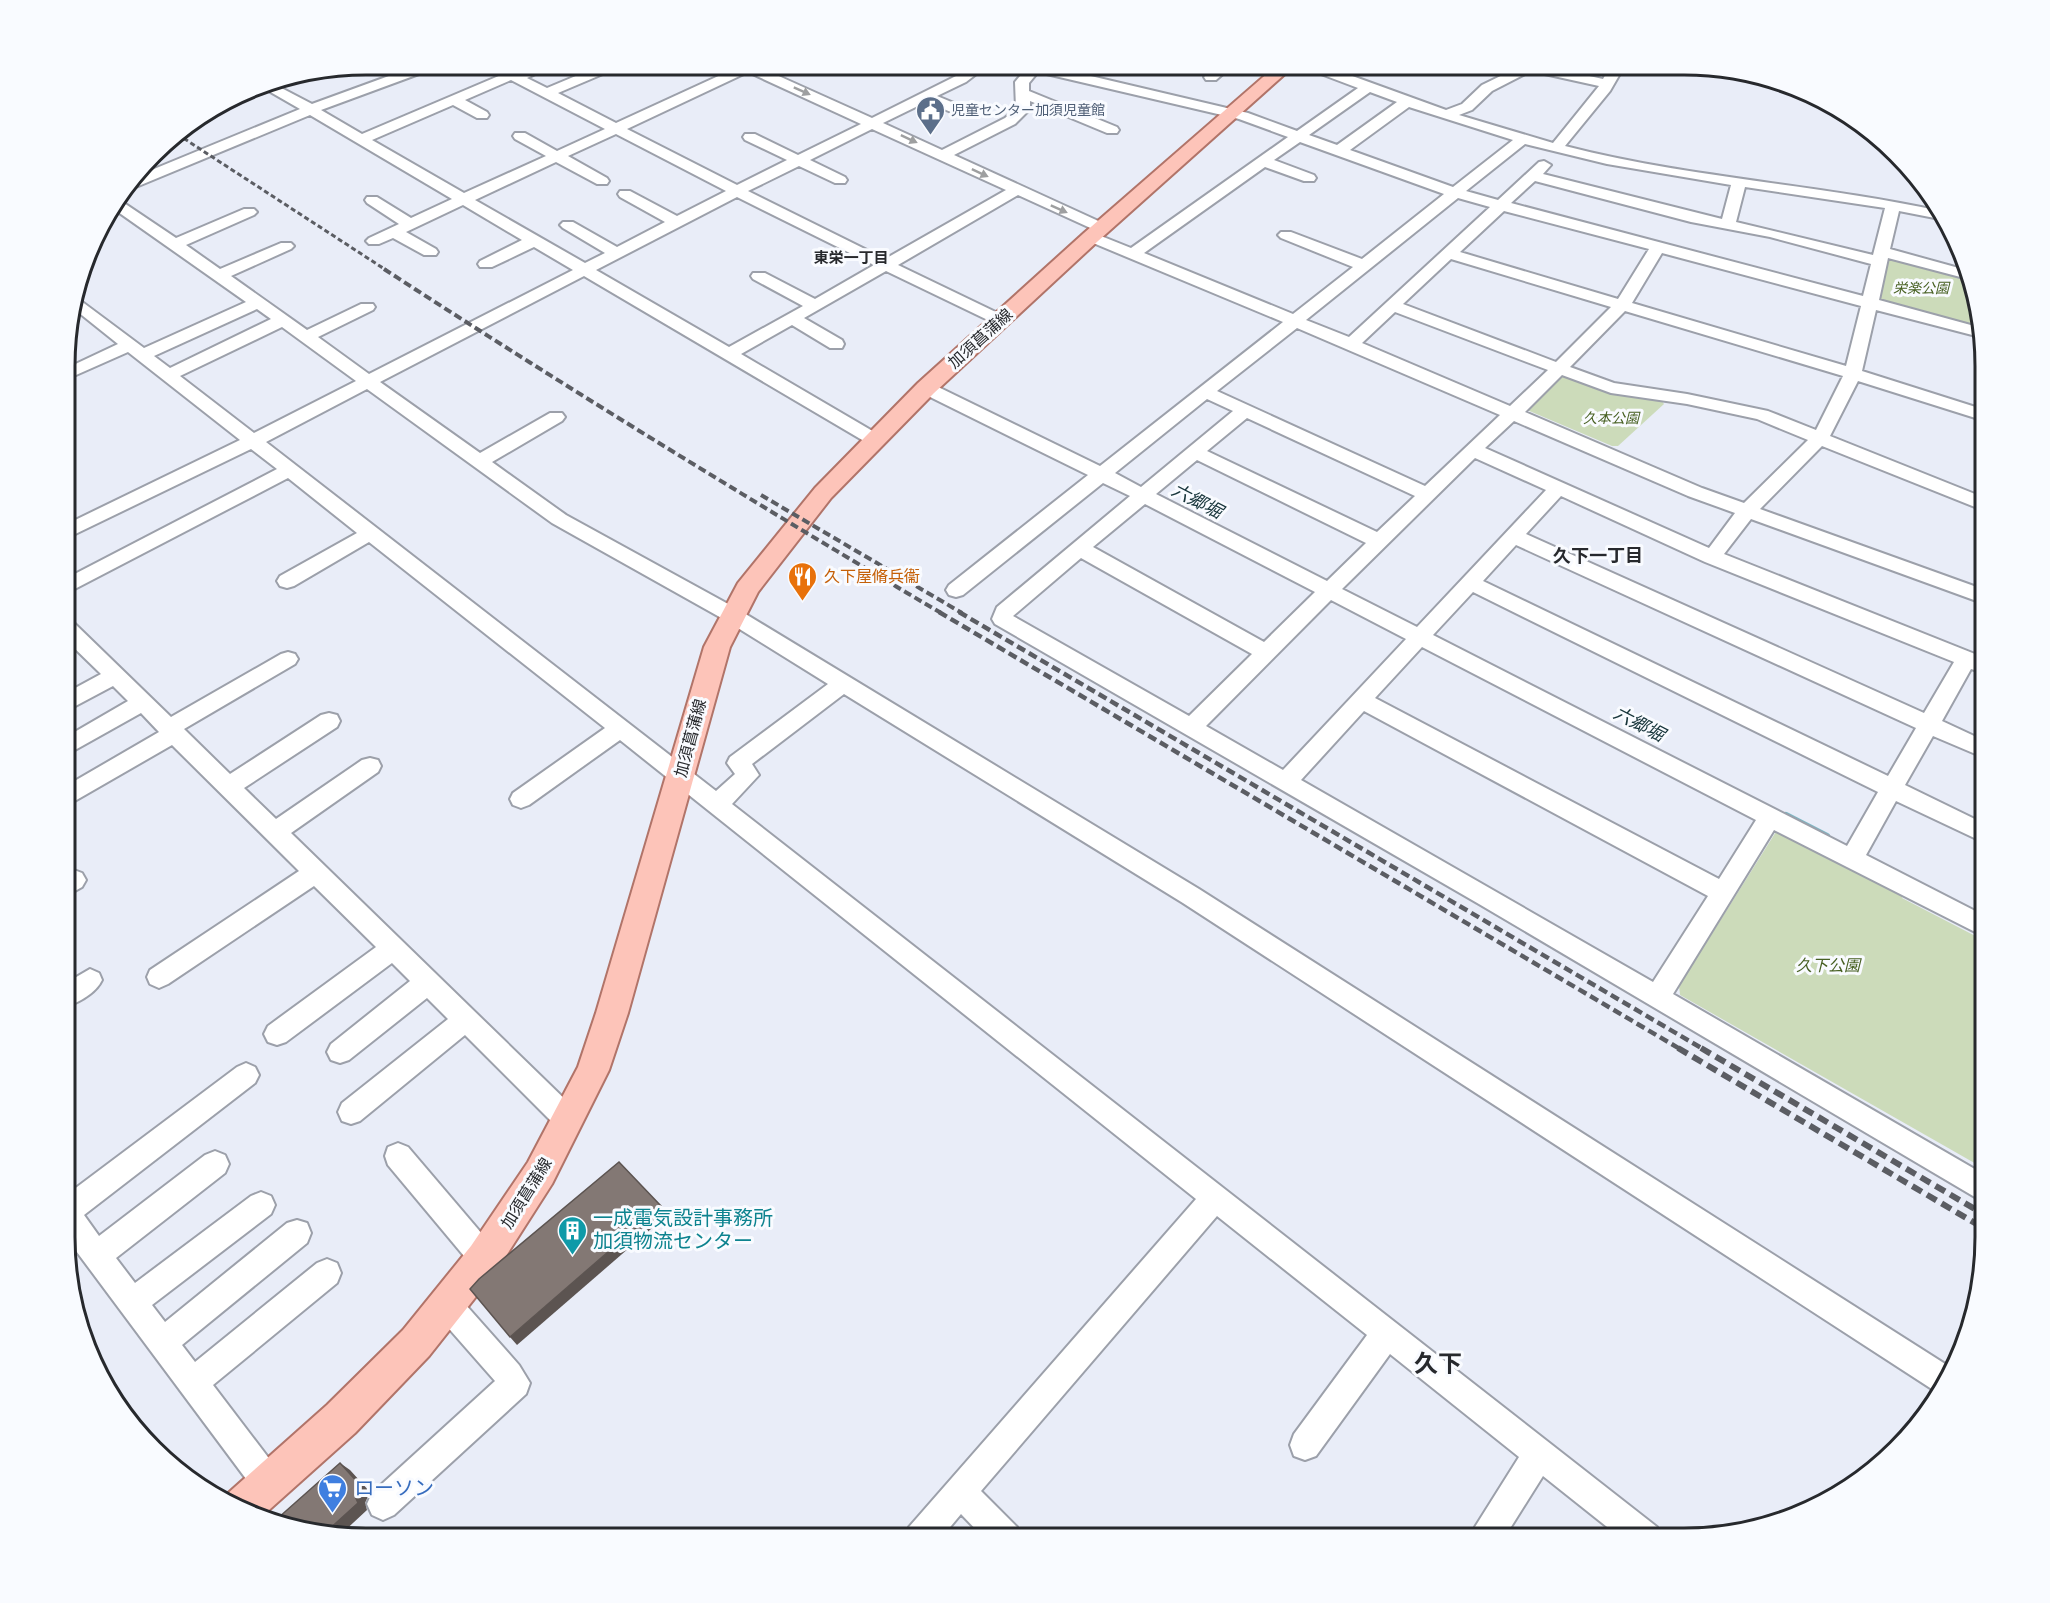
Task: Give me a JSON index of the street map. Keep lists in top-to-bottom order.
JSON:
{
  "streets": {
    "main road": ["加須菖蒲線"]
  },
  "districts": ["東栄一丁目", "久下一丁目", "久下"],
  "water": ["六郷堀"],
  "parks": ["栄楽公園", "久本公園", "久下公園"],
  "places": {
    "public building": ["児童センター加須児童館"],
    "restaurant": ["久下屋脩兵衞"],
    "building": ["一成電気設計事務所 加須物流センター"],
    "supermarket": ["ローソン"]
  }
}
